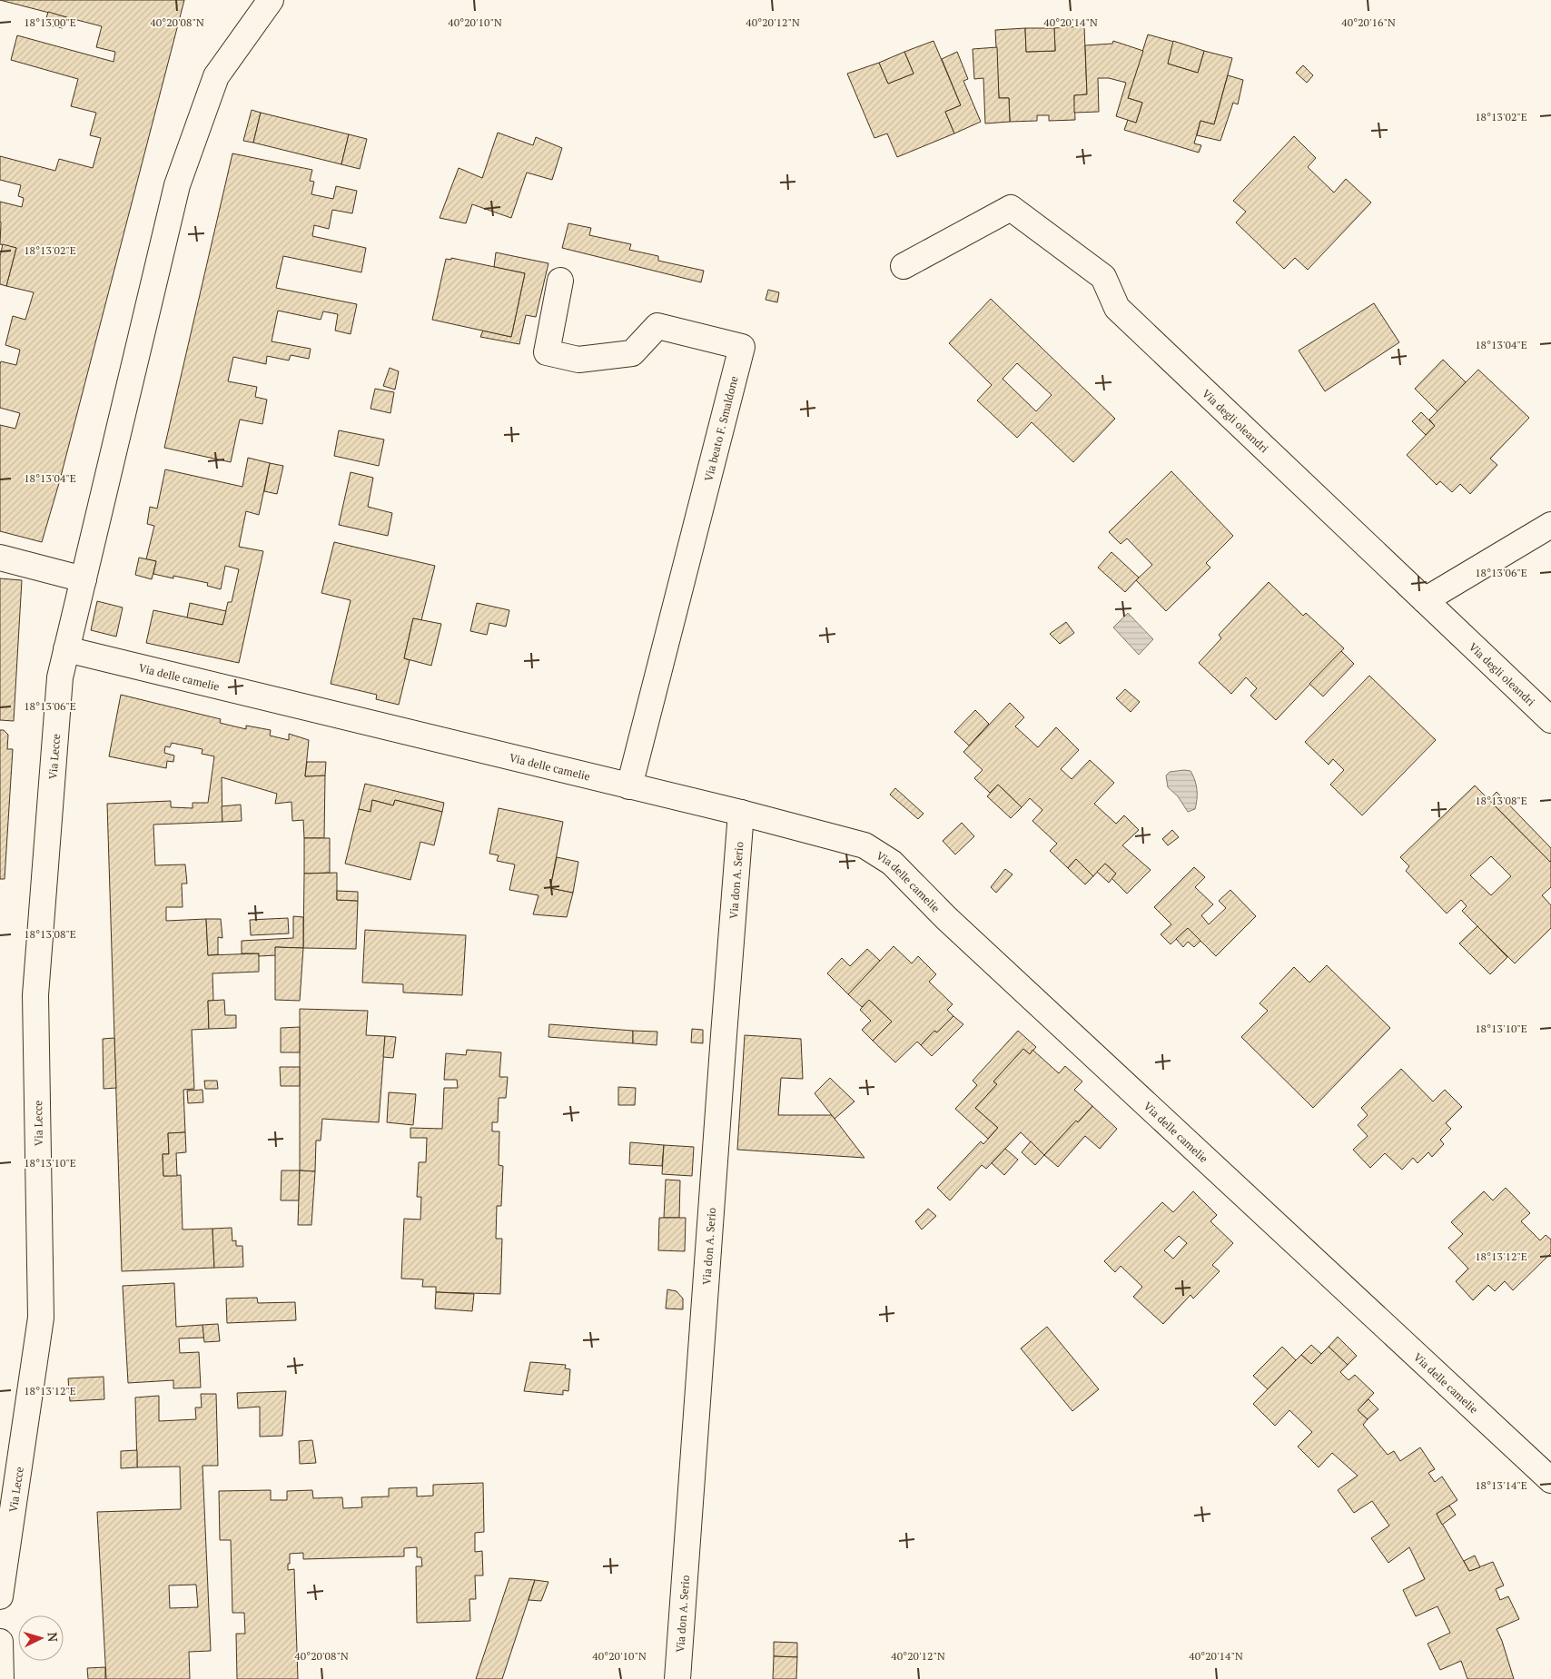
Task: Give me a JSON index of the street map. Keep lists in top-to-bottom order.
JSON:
{
  "streets": {
    "street": [
      "Via degli oleandri",
      "Via beato F. Smaldone",
      "Via delle camelie",
      "Via Lecce",
      "Via don A. Serio"
    ]
  },
  "crossings": [
    ["Via beato F. Smaldone", "Via delle camelie"],
    ["Via delle camelie", "Via Lecce"],
    ["Via delle camelie", "Via don A. Serio"]
  ],
  "north": "right",
  "coordinates": [
    "18°13'00\"E",
    "40°20'08\"N",
    "40°20'10\"N",
    "40°20'12\"N",
    "40°20'14\"N",
    "40°20'16\"N",
    "18°13'02\"E",
    "18°13'04\"E",
    "18°13'06\"E",
    "18°13'08\"E",
    "18°13'10\"E",
    "18°13'12\"E",
    "18°13'14\"E"
  ]
}
